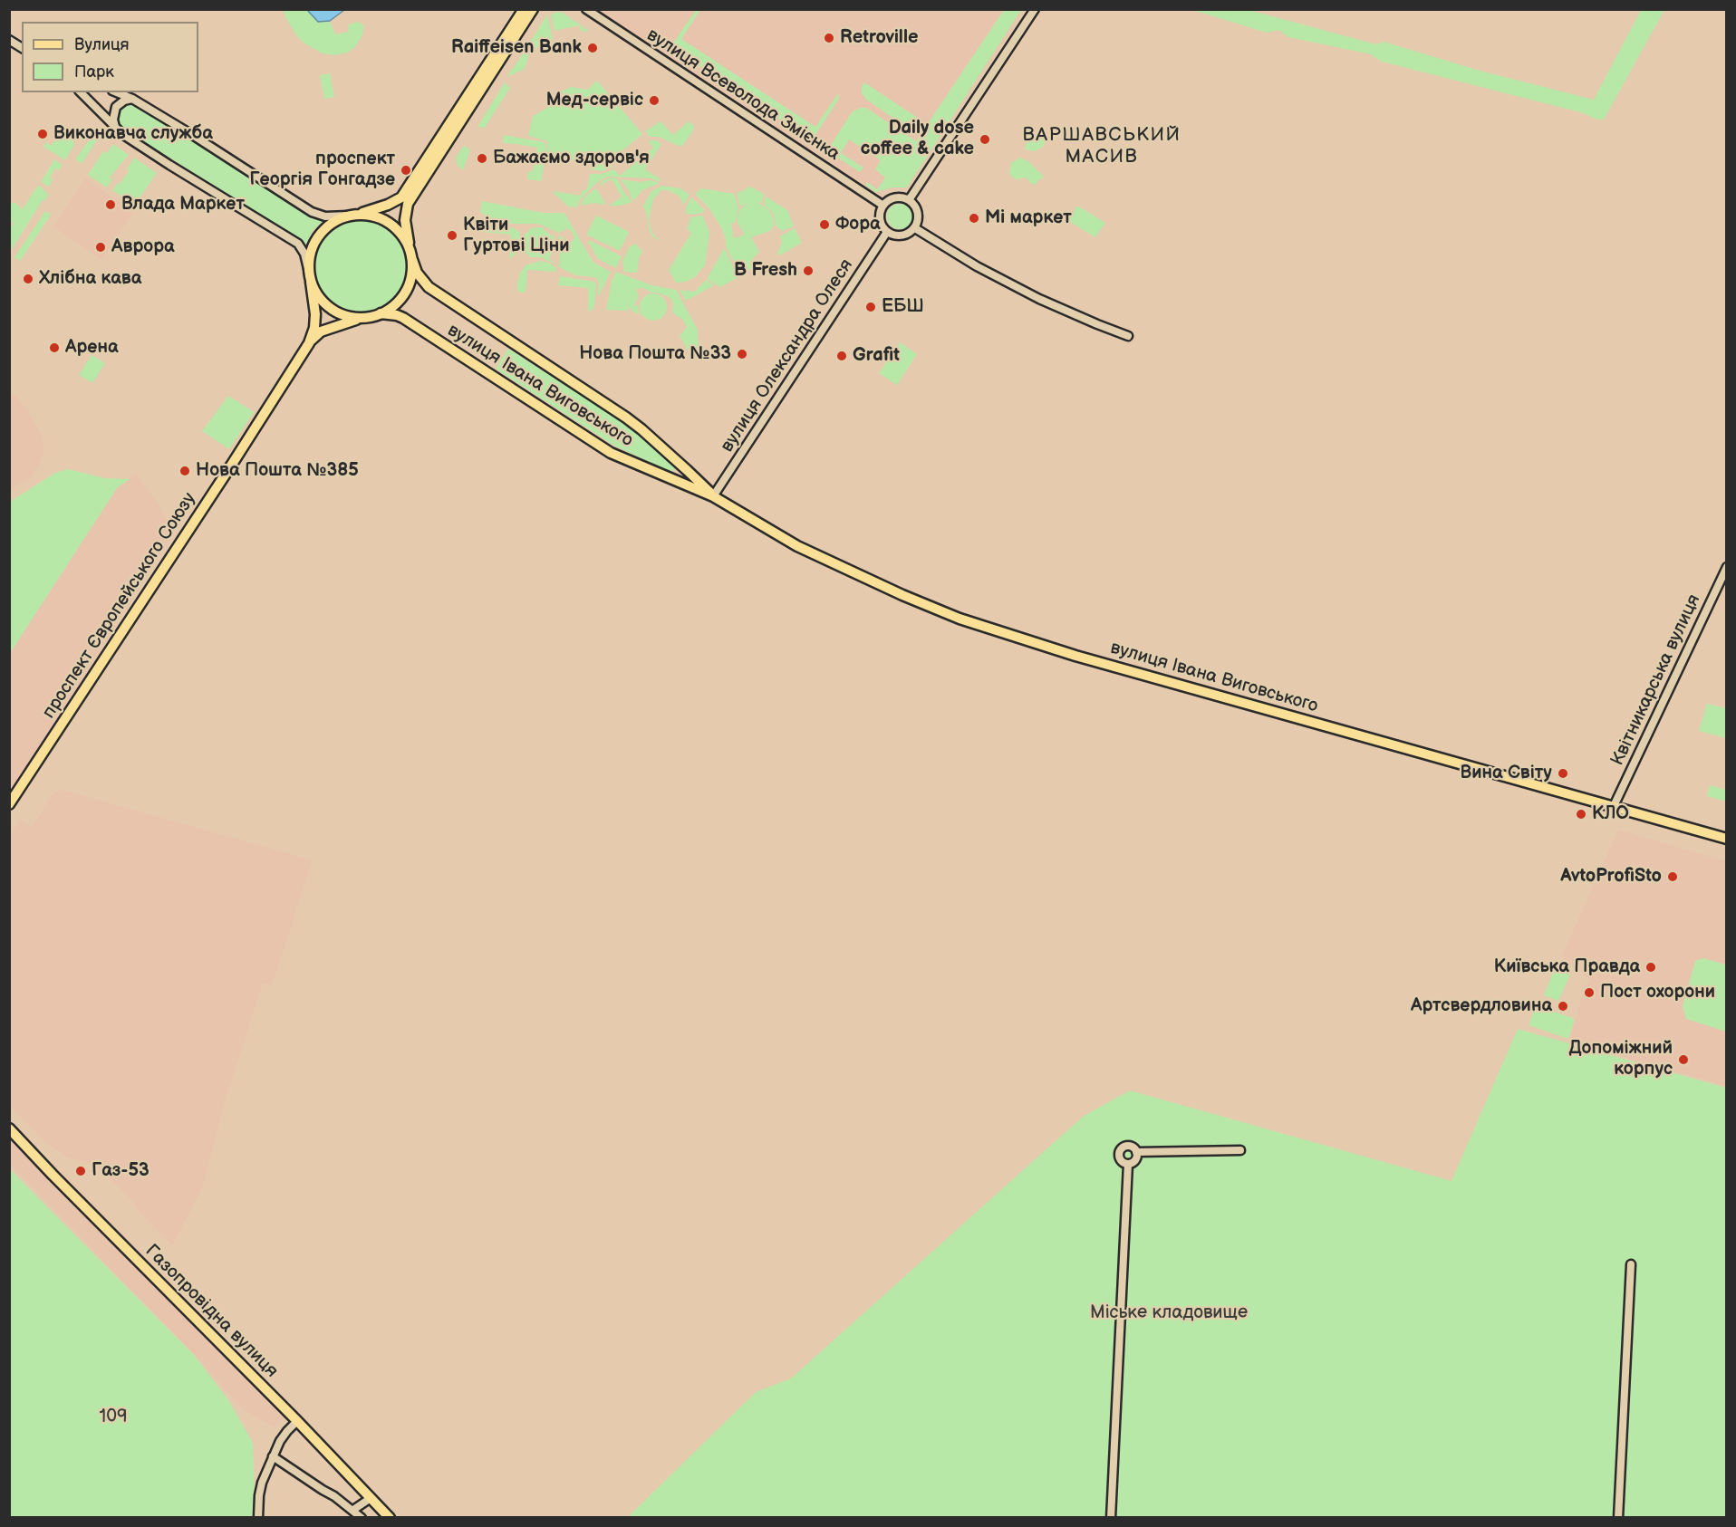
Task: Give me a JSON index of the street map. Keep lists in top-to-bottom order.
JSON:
{
  "streets": {
    "main road": ["вулиця Івана Виговського", "проспект Європейського Союзу", "Газопровідна вулиця"],
    "street": ["вулиця Всеволода Змієнка", "вулиця Олександра Олеся", "Квітникарська вулиця"]
  },
  "crossings": [
    ["вулиця Всеволода Змієнка", "вулиця Олександра Олеся"],
    ["вулиця Олександра Олеся", "вулиця Івана Виговського"],
    ["вулиця Івана Виговського", "проспект Європейського Союзу"],
    ["вулиця Івана Виговського", "Квітникарська вулиця"]
  ],
  "districts": ["ВАРШАВСЬКИЙ МАСИВ"],
  "parks": ["Міське кладовище", "109"],
  "places": [
    "Retroville",
    "Raiffeisen Bank",
    "Мед-сервіс",
    "Виконавча служба",
    "Daily dose coffee & cake",
    "Бажаємо здоров'я",
    "проспект Георгія Гонгадзе",
    "Влада Маркет",
    "Mi маркет",
    "Фора",
    "Квіти Гуртові Ціни",
    "Аврора",
    "B Fresh",
    "Хлібна кава",
    "ЕБШ",
    "Арена",
    "Нова Пошта №33",
    "Grafit",
    "Нова Пошта №385",
    "Вина Світу",
    "КЛО",
    "AvtoProfiSto",
    "Київська Правда",
    "Пост охорони",
    "Артсвердловина",
    "Допоміжний корпус",
    "Газ-53"
  ],
  "legend": ["Вулиця", "Парк"]
}
